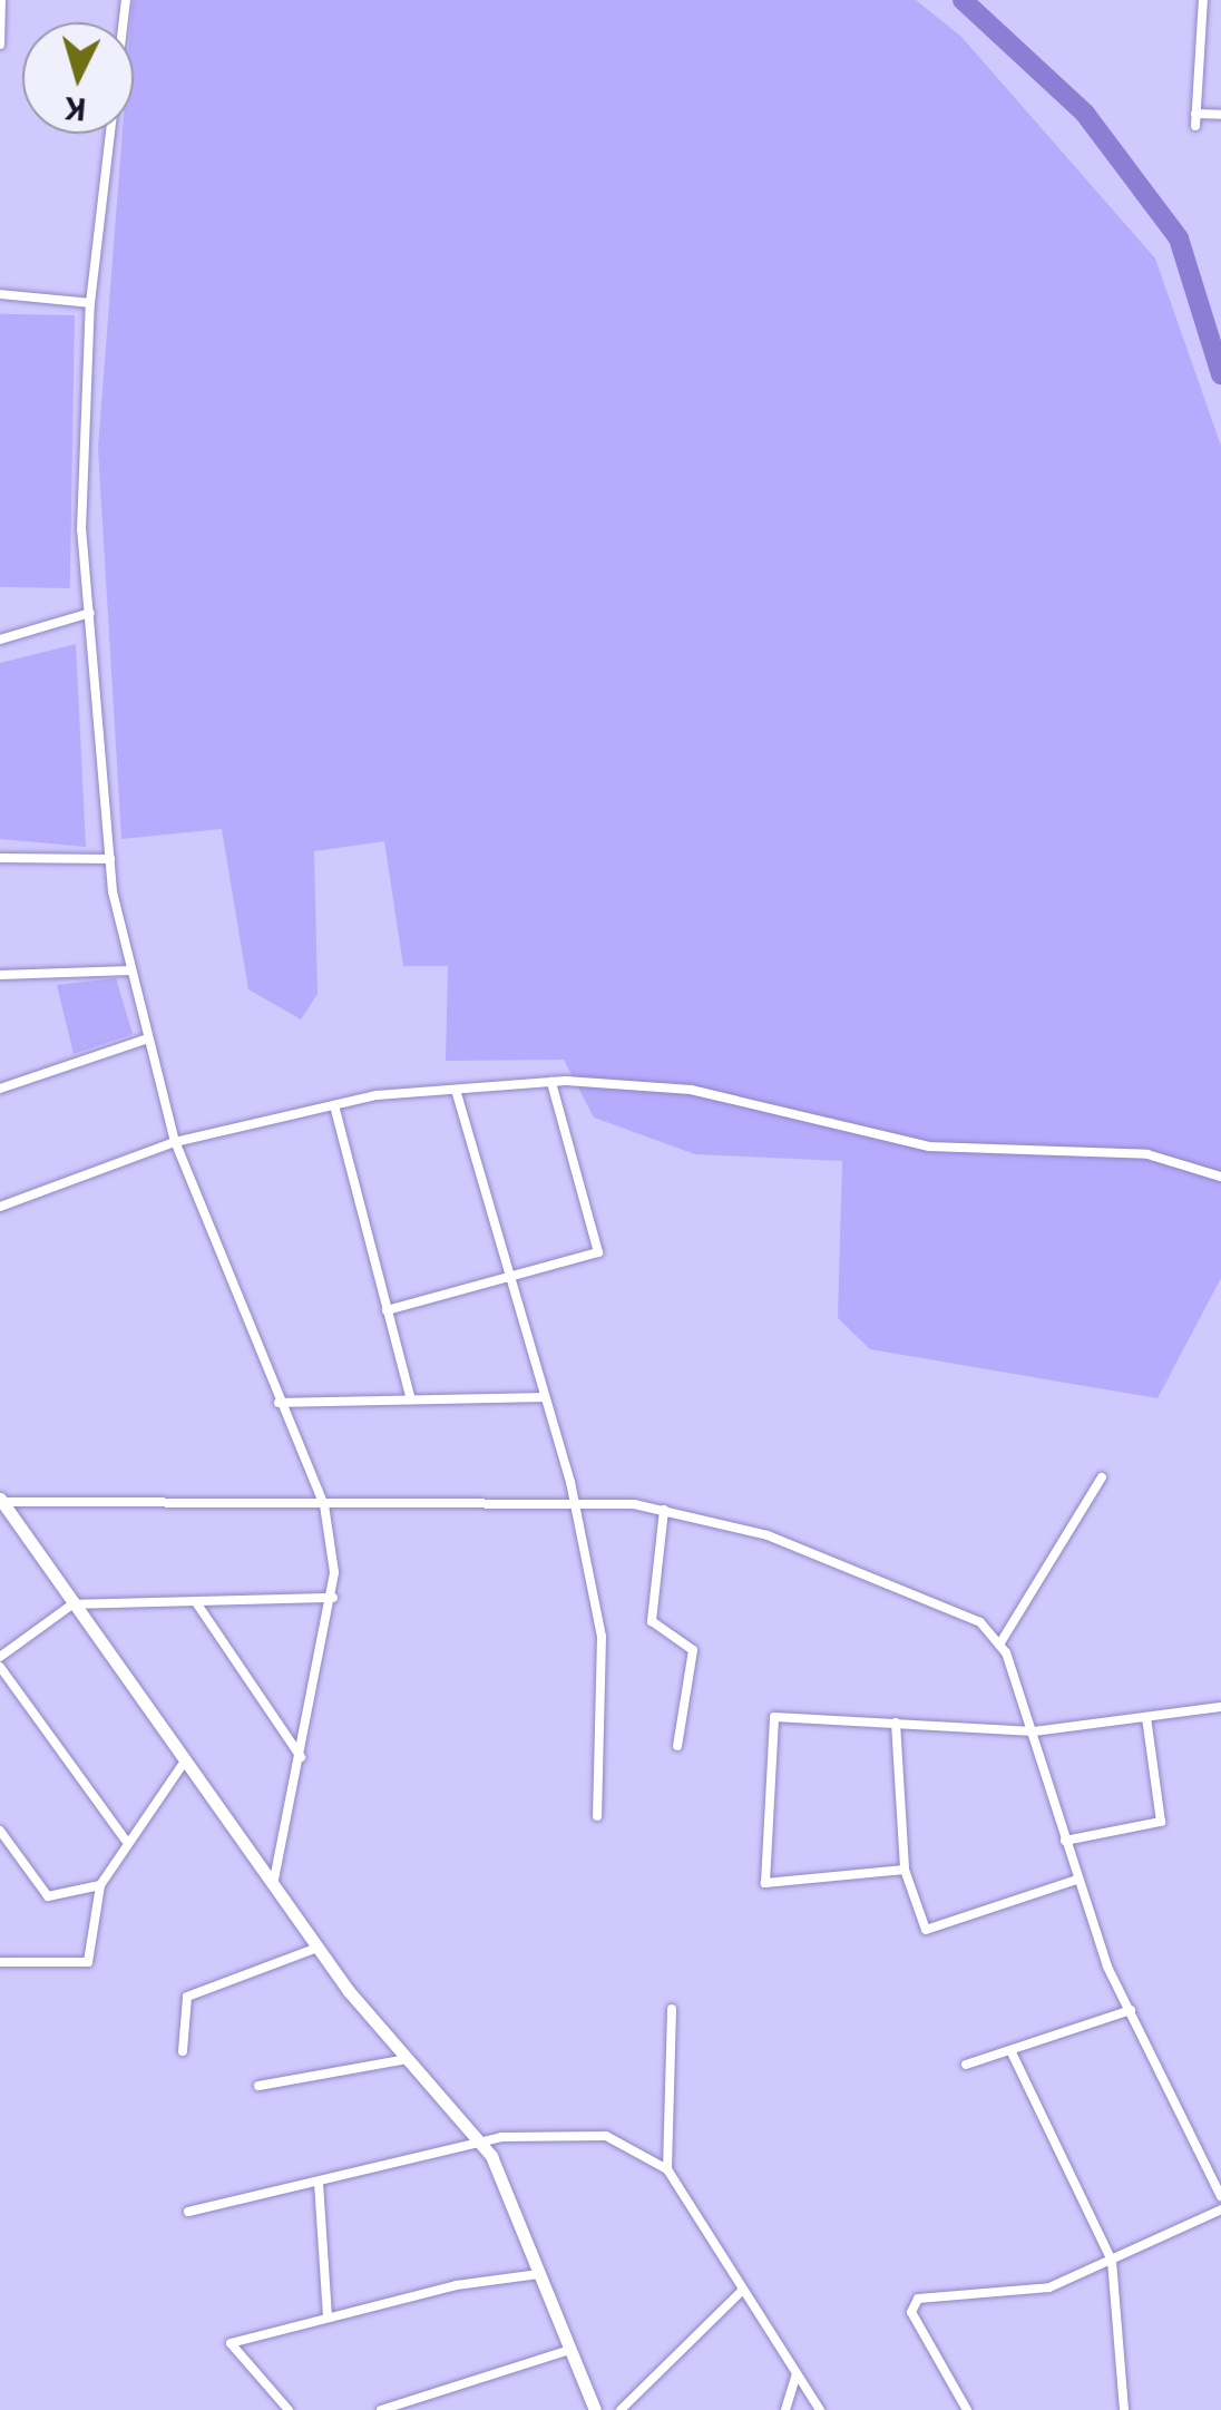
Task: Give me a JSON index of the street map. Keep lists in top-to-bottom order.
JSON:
{
  "north": "bottom"
}
